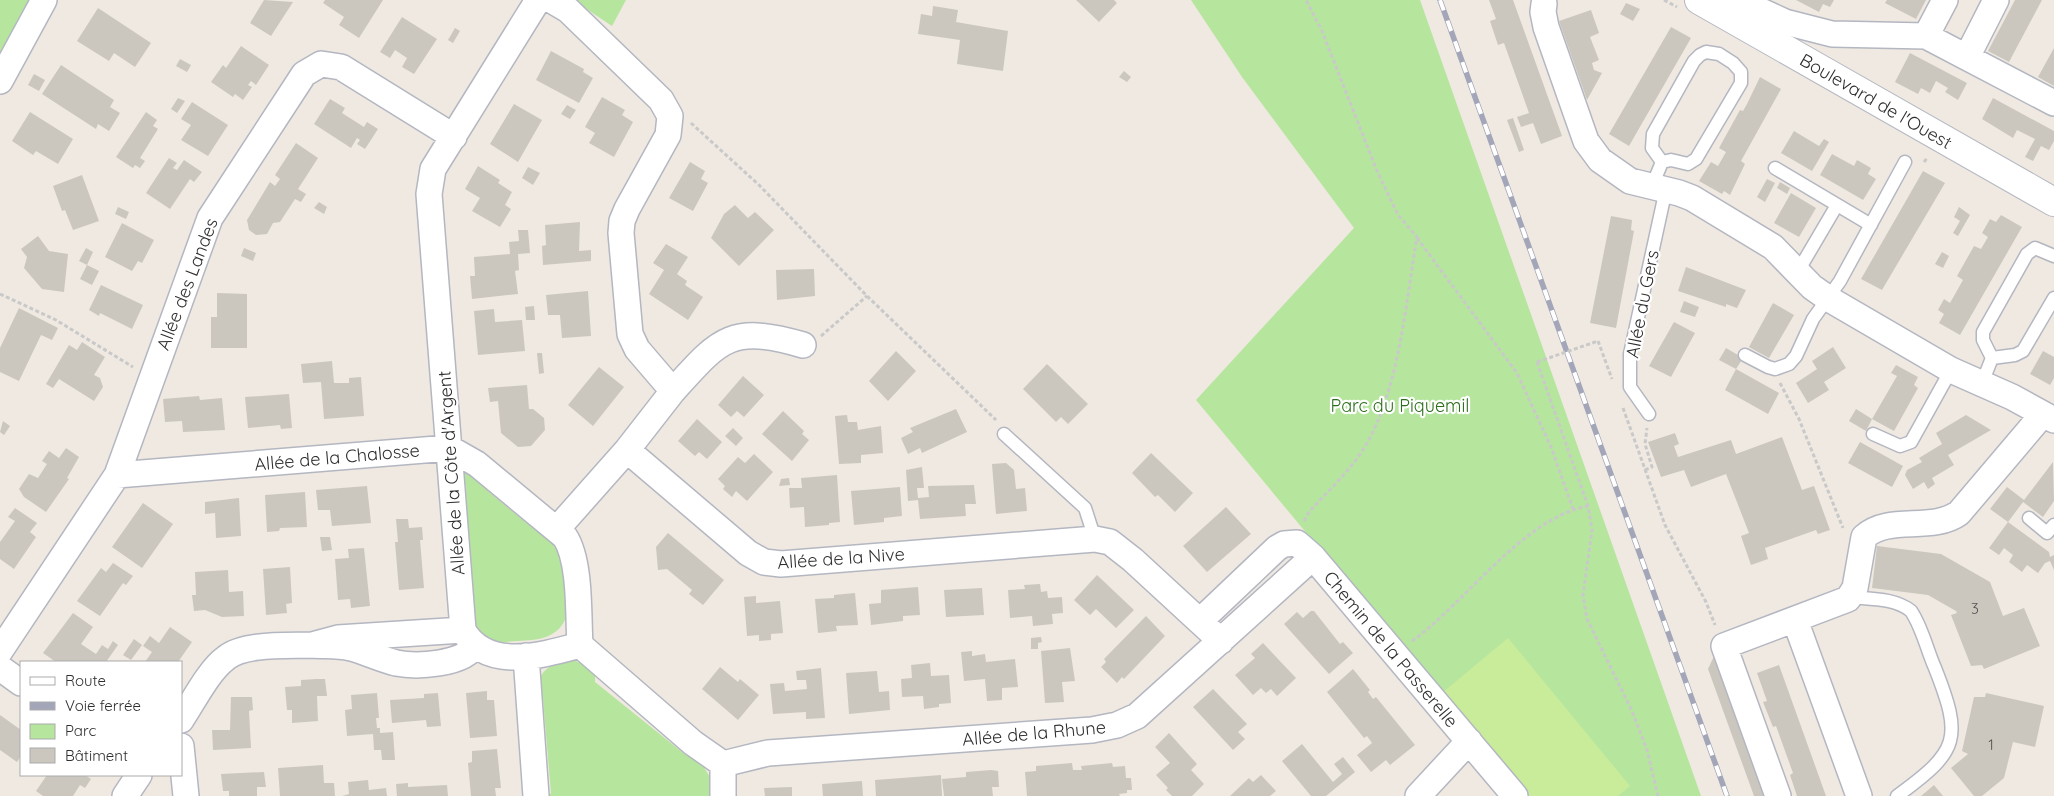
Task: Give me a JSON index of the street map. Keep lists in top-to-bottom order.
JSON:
{
  "streets": {
    "street": [
      "Boulevard de l'Ouest",
      "Allée des Landes",
      "Allée de la Chalosse",
      "Allée de la Côte d'Argent",
      "Allée de la Nive",
      "Chemin de la Passerelle",
      "Allée de la Rhune"
    ],
    "lane": ["Allée du Gers"]
  },
  "crossings": [
    ["Allée des Landes", "Allée de la Chalosse"],
    ["Allée des Landes", "Allée de la Côte d'Argent"],
    ["Allée de la Chalosse", "Allée de la Côte d'Argent"],
    ["Allée de la Nive", "Allée de la Rhune"],
    ["Chemin de la Passerelle", "Allée de la Rhune"]
  ],
  "parks": ["Parc du Piquemil"],
  "house_numbers": ["3", "1"],
  "legend": [
    "Route",
    "Voie ferrée",
    "Parc",
    "Bâtiment"
  ]
}
